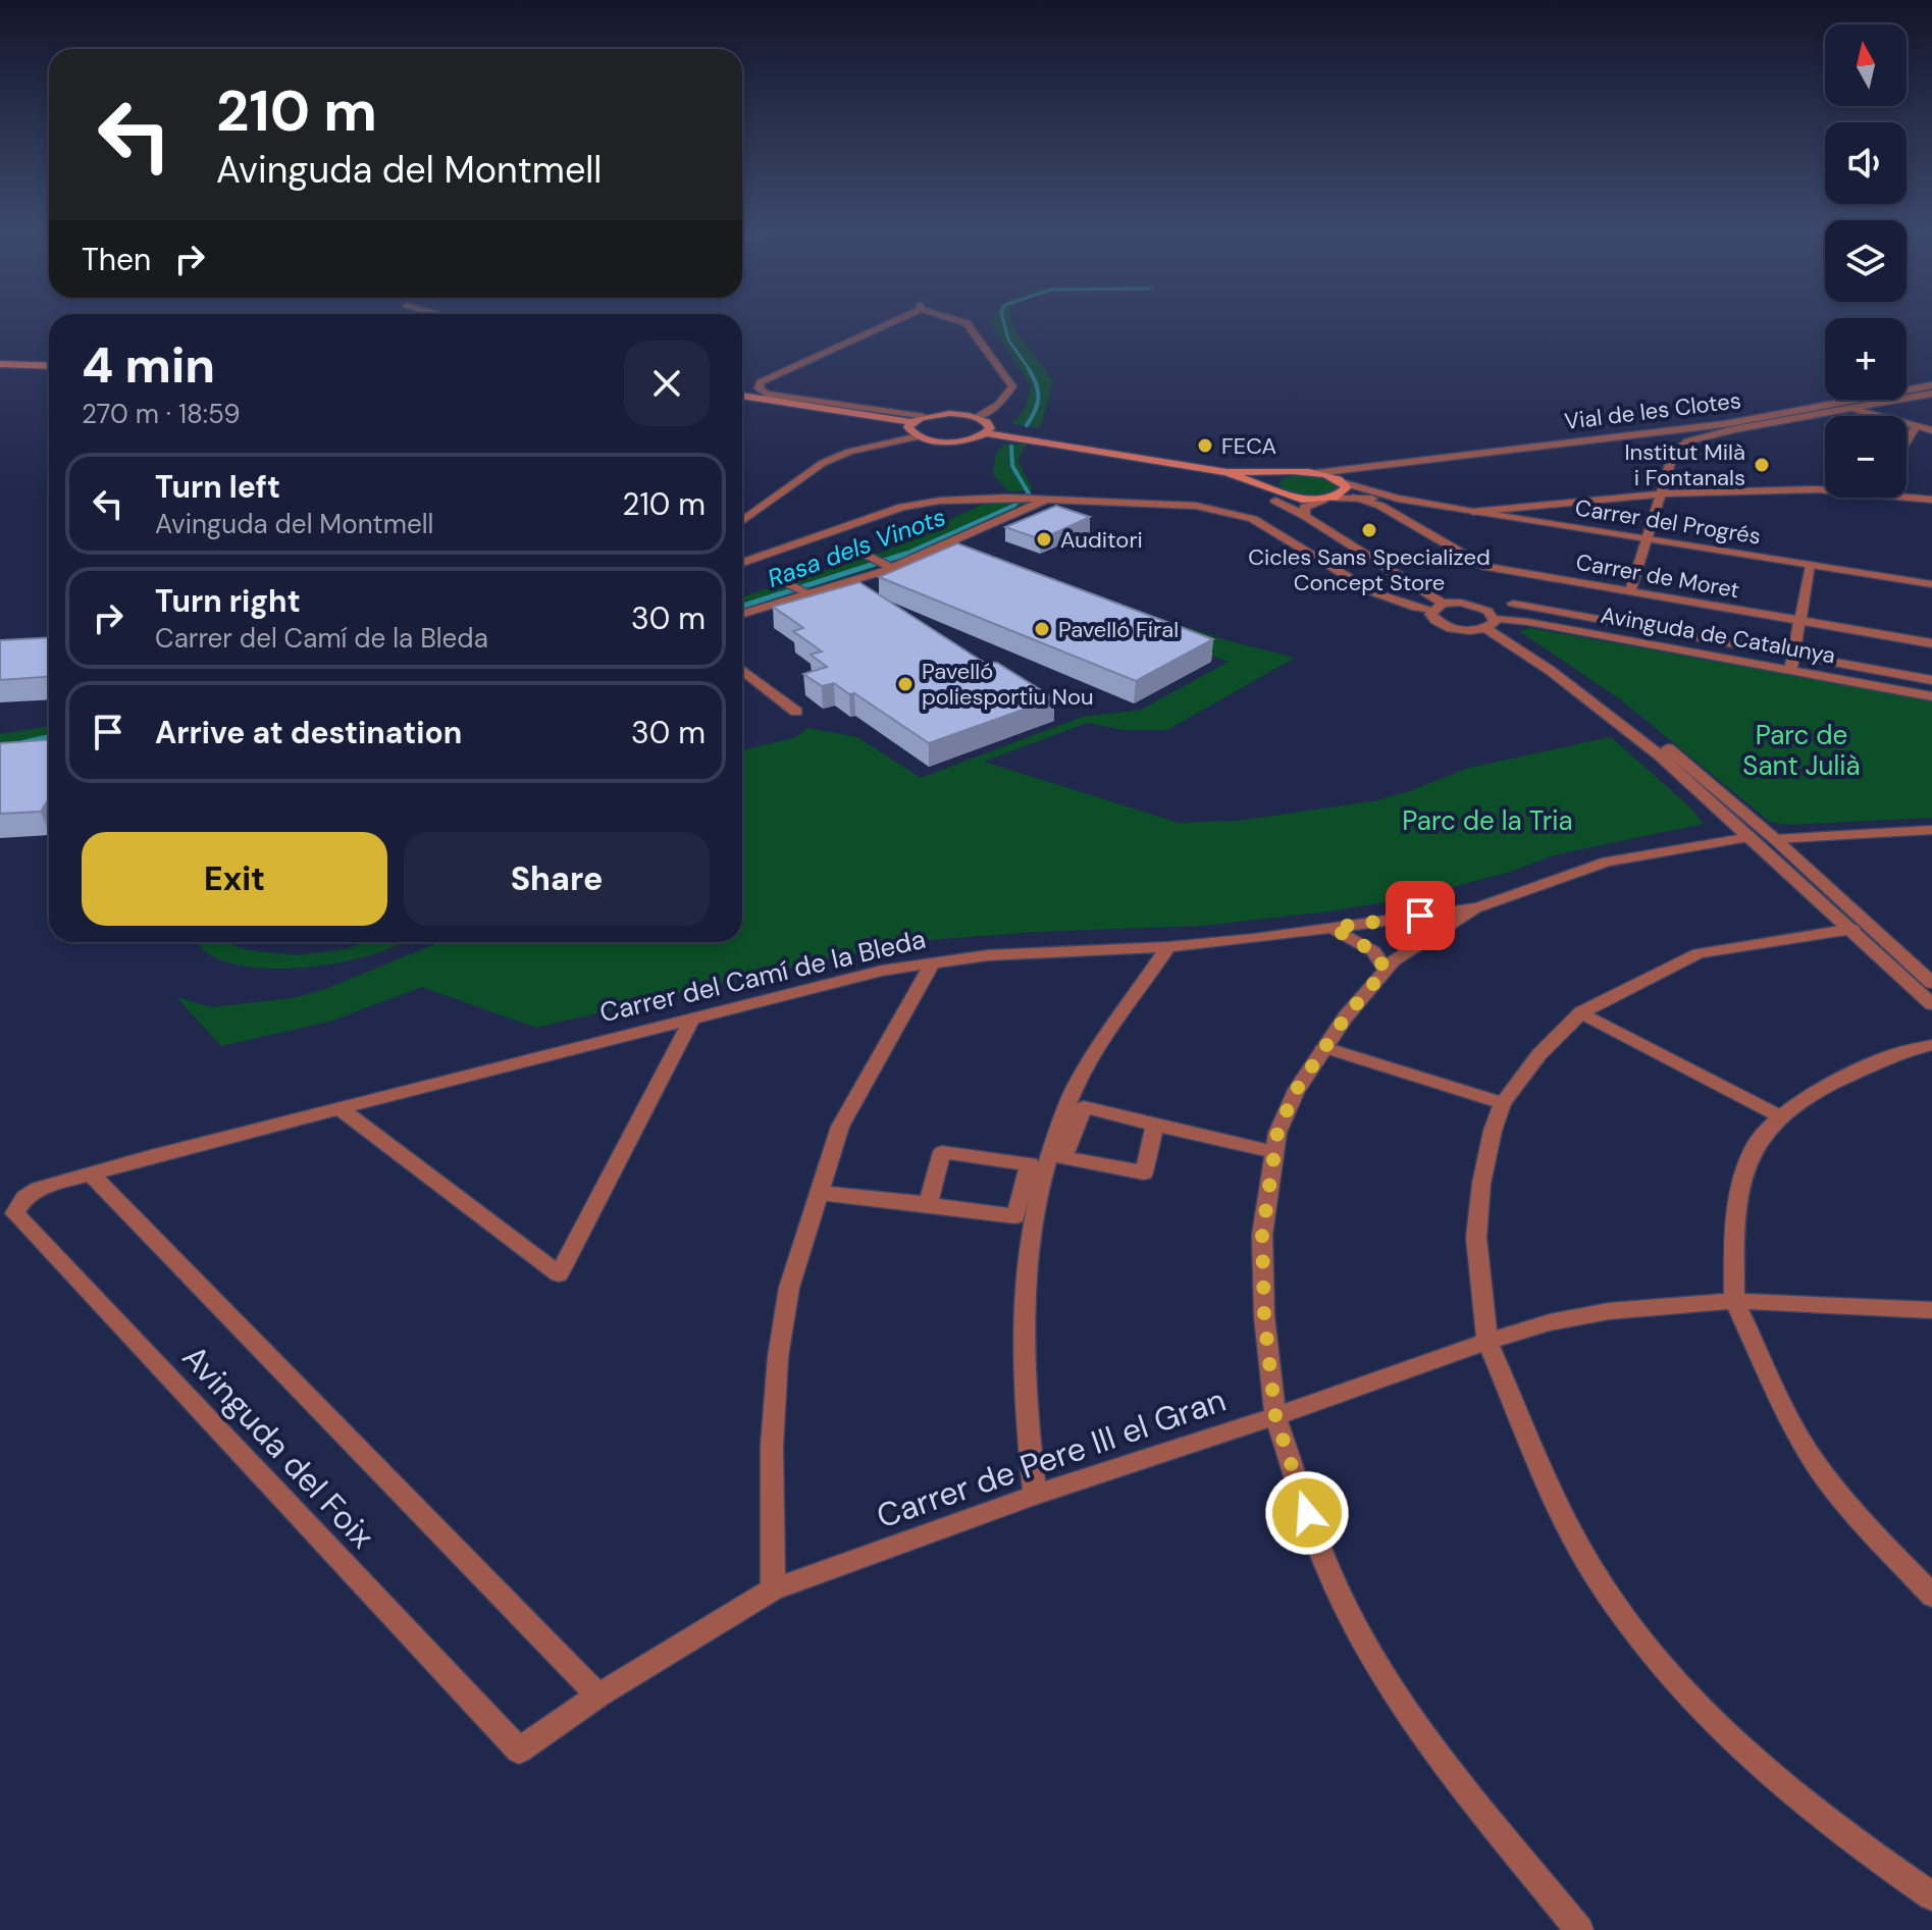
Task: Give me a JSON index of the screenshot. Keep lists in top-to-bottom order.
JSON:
{
  "streets": {
    "street": [
      "Vial de les Clotes",
      "Carrer del Progrés",
      "Carrer de Moret",
      "Avinguda de Catalunya",
      "Carrer del Camí de la Bleda",
      "Avinguda del Foix",
      "Carrer de Pere III el Gran"
    ]
  },
  "crossings": [
    ["Vial de les Clotes", "Carrer del Progrés"],
    ["Carrer del Progrés", "Carrer de Moret"],
    ["Carrer del Camí de la Bleda", "Avinguda del Foix"],
    ["Avinguda del Foix", "Carrer de Pere III el Gran"]
  ],
  "water": ["Rasa dels Vinots"],
  "parks": ["Parc de Sant Julià", "Parc de la Tria"],
  "places": [
    "FECA",
    "Institut Milà i Fontanals",
    "Cicles Sans Specialized Concept Store",
    "Auditori",
    "Pavelló Firal",
    "Pavelló poliesportiu Nou"
  ],
  "north": "top",
  "page": {
    "map_buttons": ["+", "−"],
    "turn": ["210 m", "Avinguda del Montmell"],
    "then": "Then",
    "heading": ["4 min", "270 m · 18:59"],
    "list": [
      {
        "name": "Turn left",
        "note": "Avinguda del Montmell",
        "value": "210 m"
      },
      {
        "name": "Turn right",
        "note": "Carrer del Camí de la Bleda",
        "value": "30 m"
      },
      {
        "name": "Arrive at destination",
        "value": "30 m"
      }
    ],
    "buttons": ["Exit", "Share"]
  }
}
